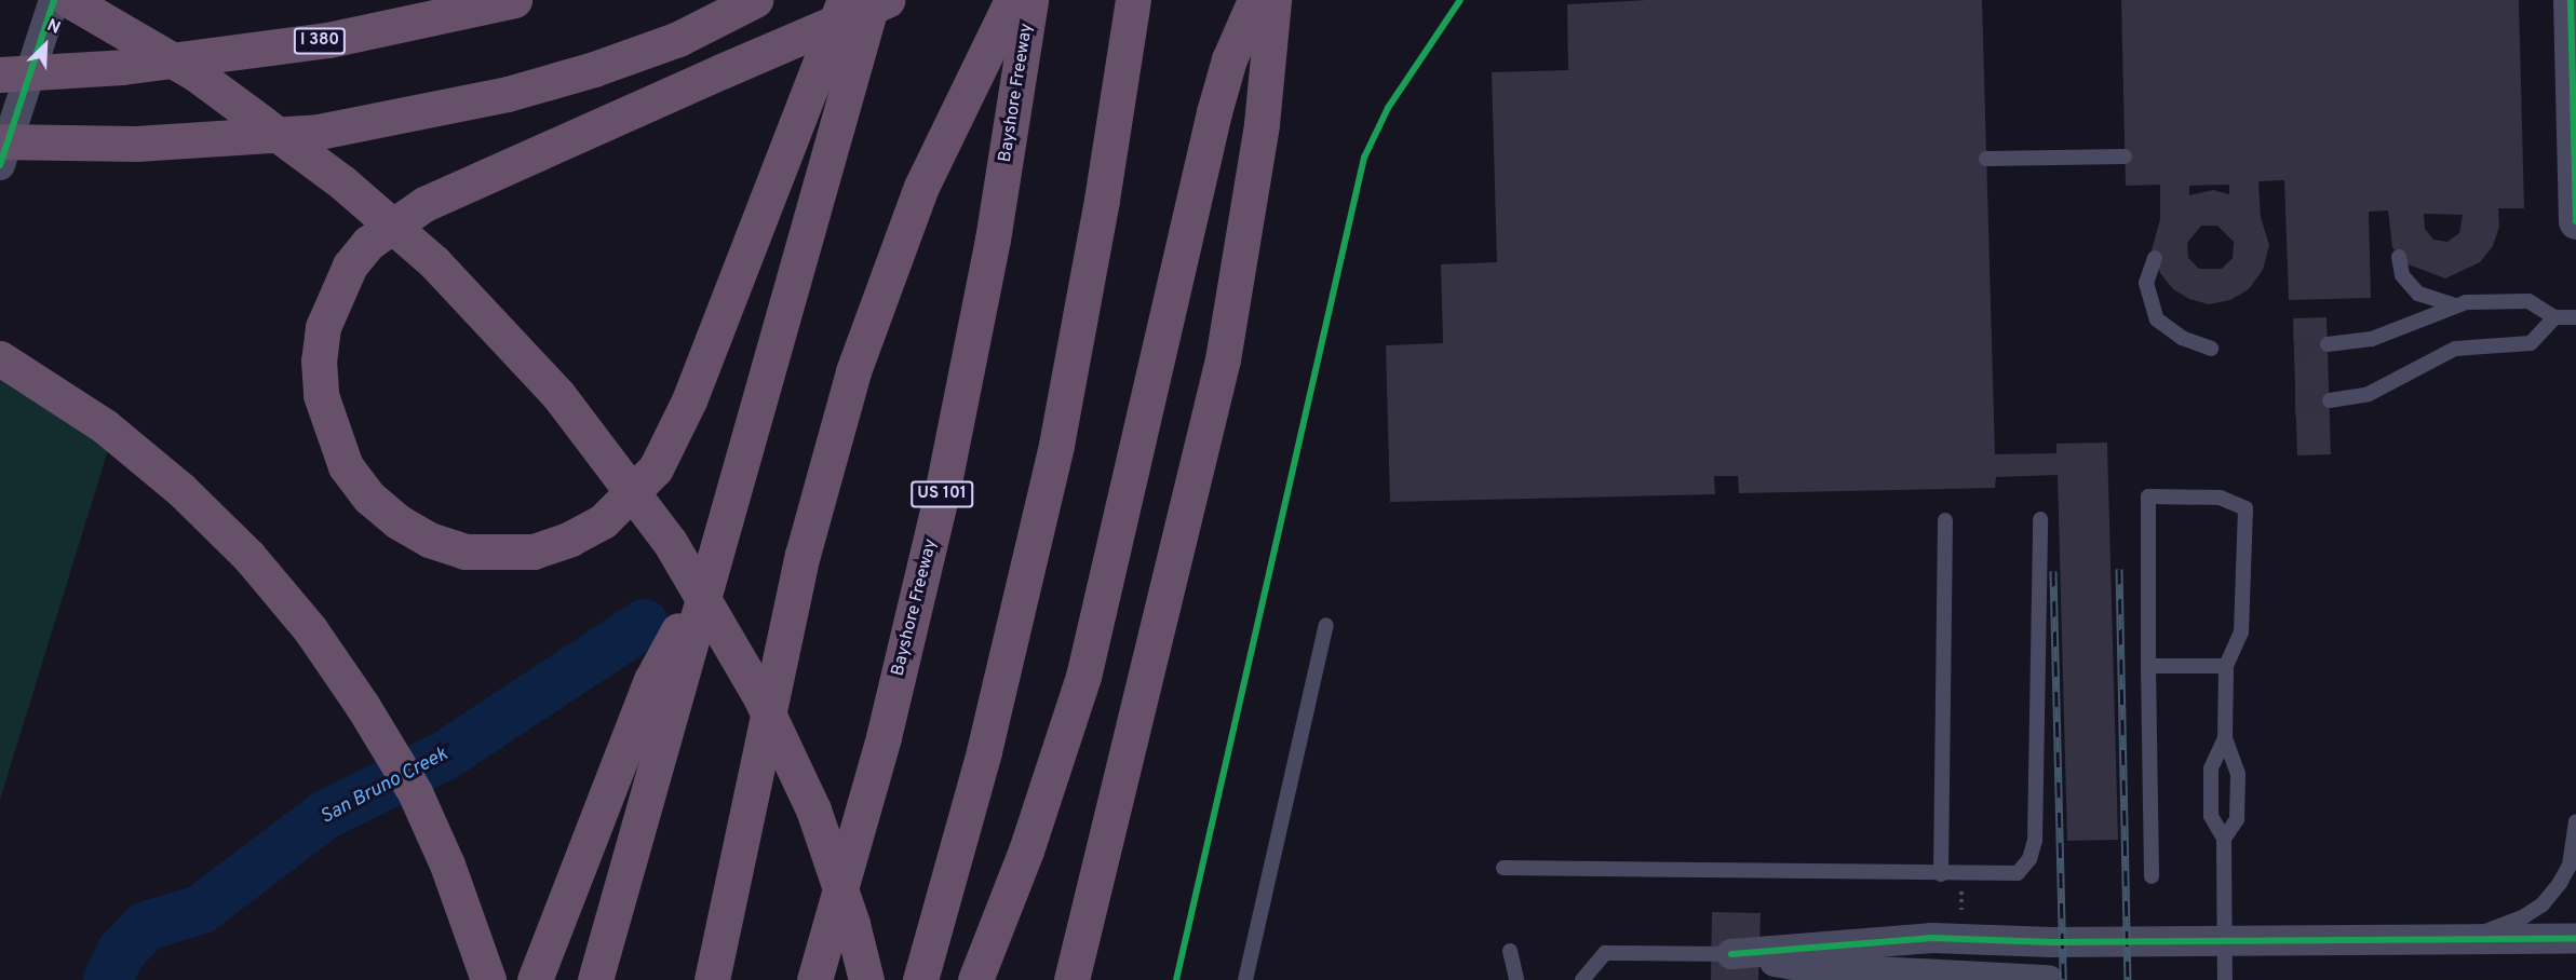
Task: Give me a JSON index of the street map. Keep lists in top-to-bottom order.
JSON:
{
  "streets": {
    "highway": ["I 380", "Bayshore Freeway", "US 101"]
  },
  "water": ["San Bruno Creek"],
  "north": "top right"
}
